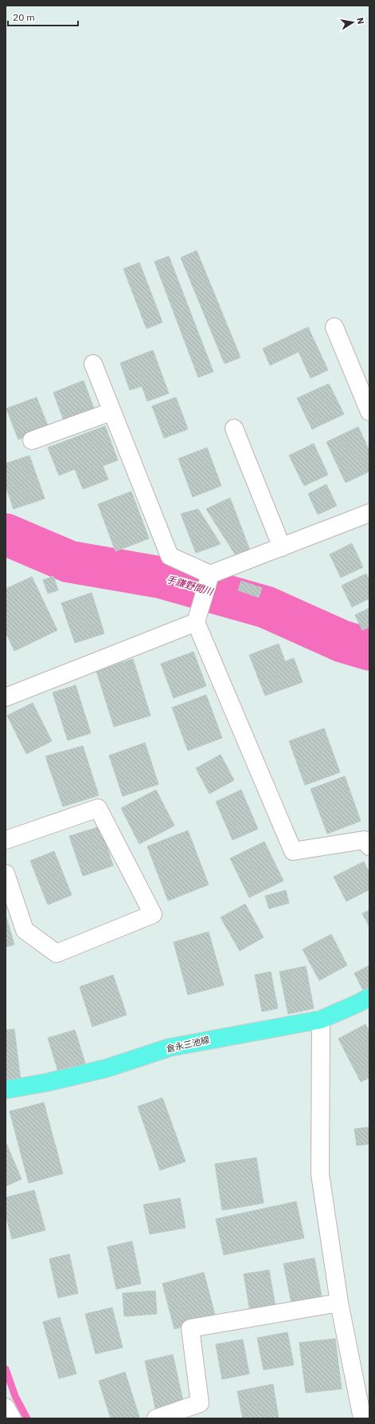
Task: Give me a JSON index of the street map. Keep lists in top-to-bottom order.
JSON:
{
  "streets": {
    "main road": ["倉永三池線"]
  },
  "water": ["手鎌野間川"],
  "scale_bar": "20 m",
  "north": "right"
}
